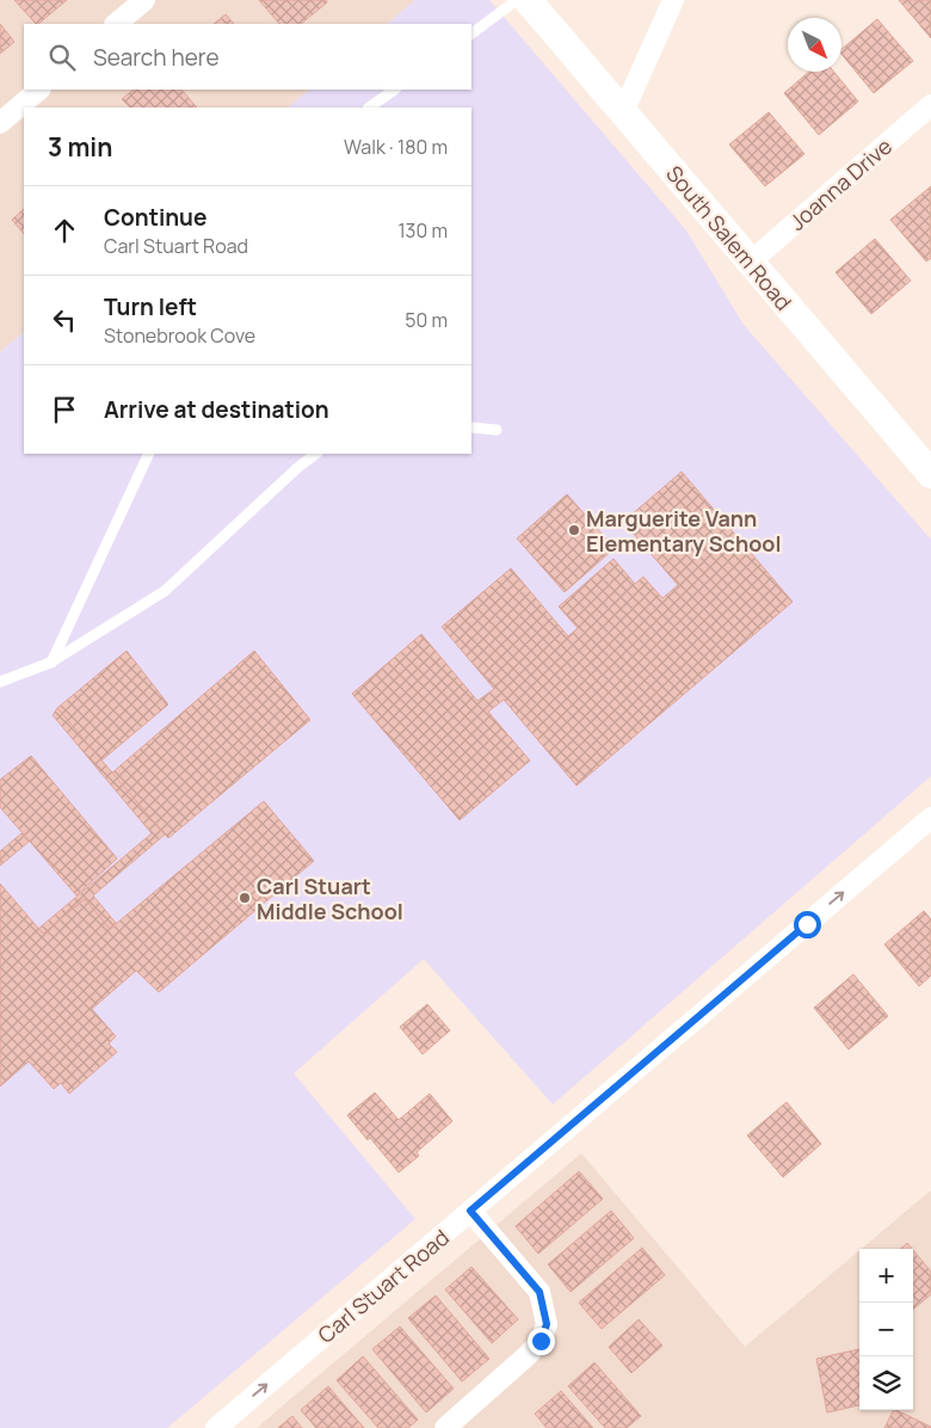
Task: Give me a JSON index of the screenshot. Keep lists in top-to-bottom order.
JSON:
{
  "streets": {
    "main road": ["South Salem Road"],
    "street": ["Joanna Drive", "Carl Stuart Road"]
  },
  "crossings": [
    ["Joanna Drive", "South Salem Road"]
  ],
  "one_way": ["Carl Stuart Road"],
  "places": ["Marguerite Vann Elementary School", "Carl Stuart Middle School"],
  "north": "bottom right",
  "page": {
    "search": "Search here",
    "heading": ["3 min", "Walk · 180 m"],
    "list": [
      ["Continue", "Carl Stuart Road", "130 m"],
      ["Turn left", "Stonebrook Cove", "50 m"],
      "Arrive at destination"
    ],
    "map_buttons": ["+", "−"]
  }
}
